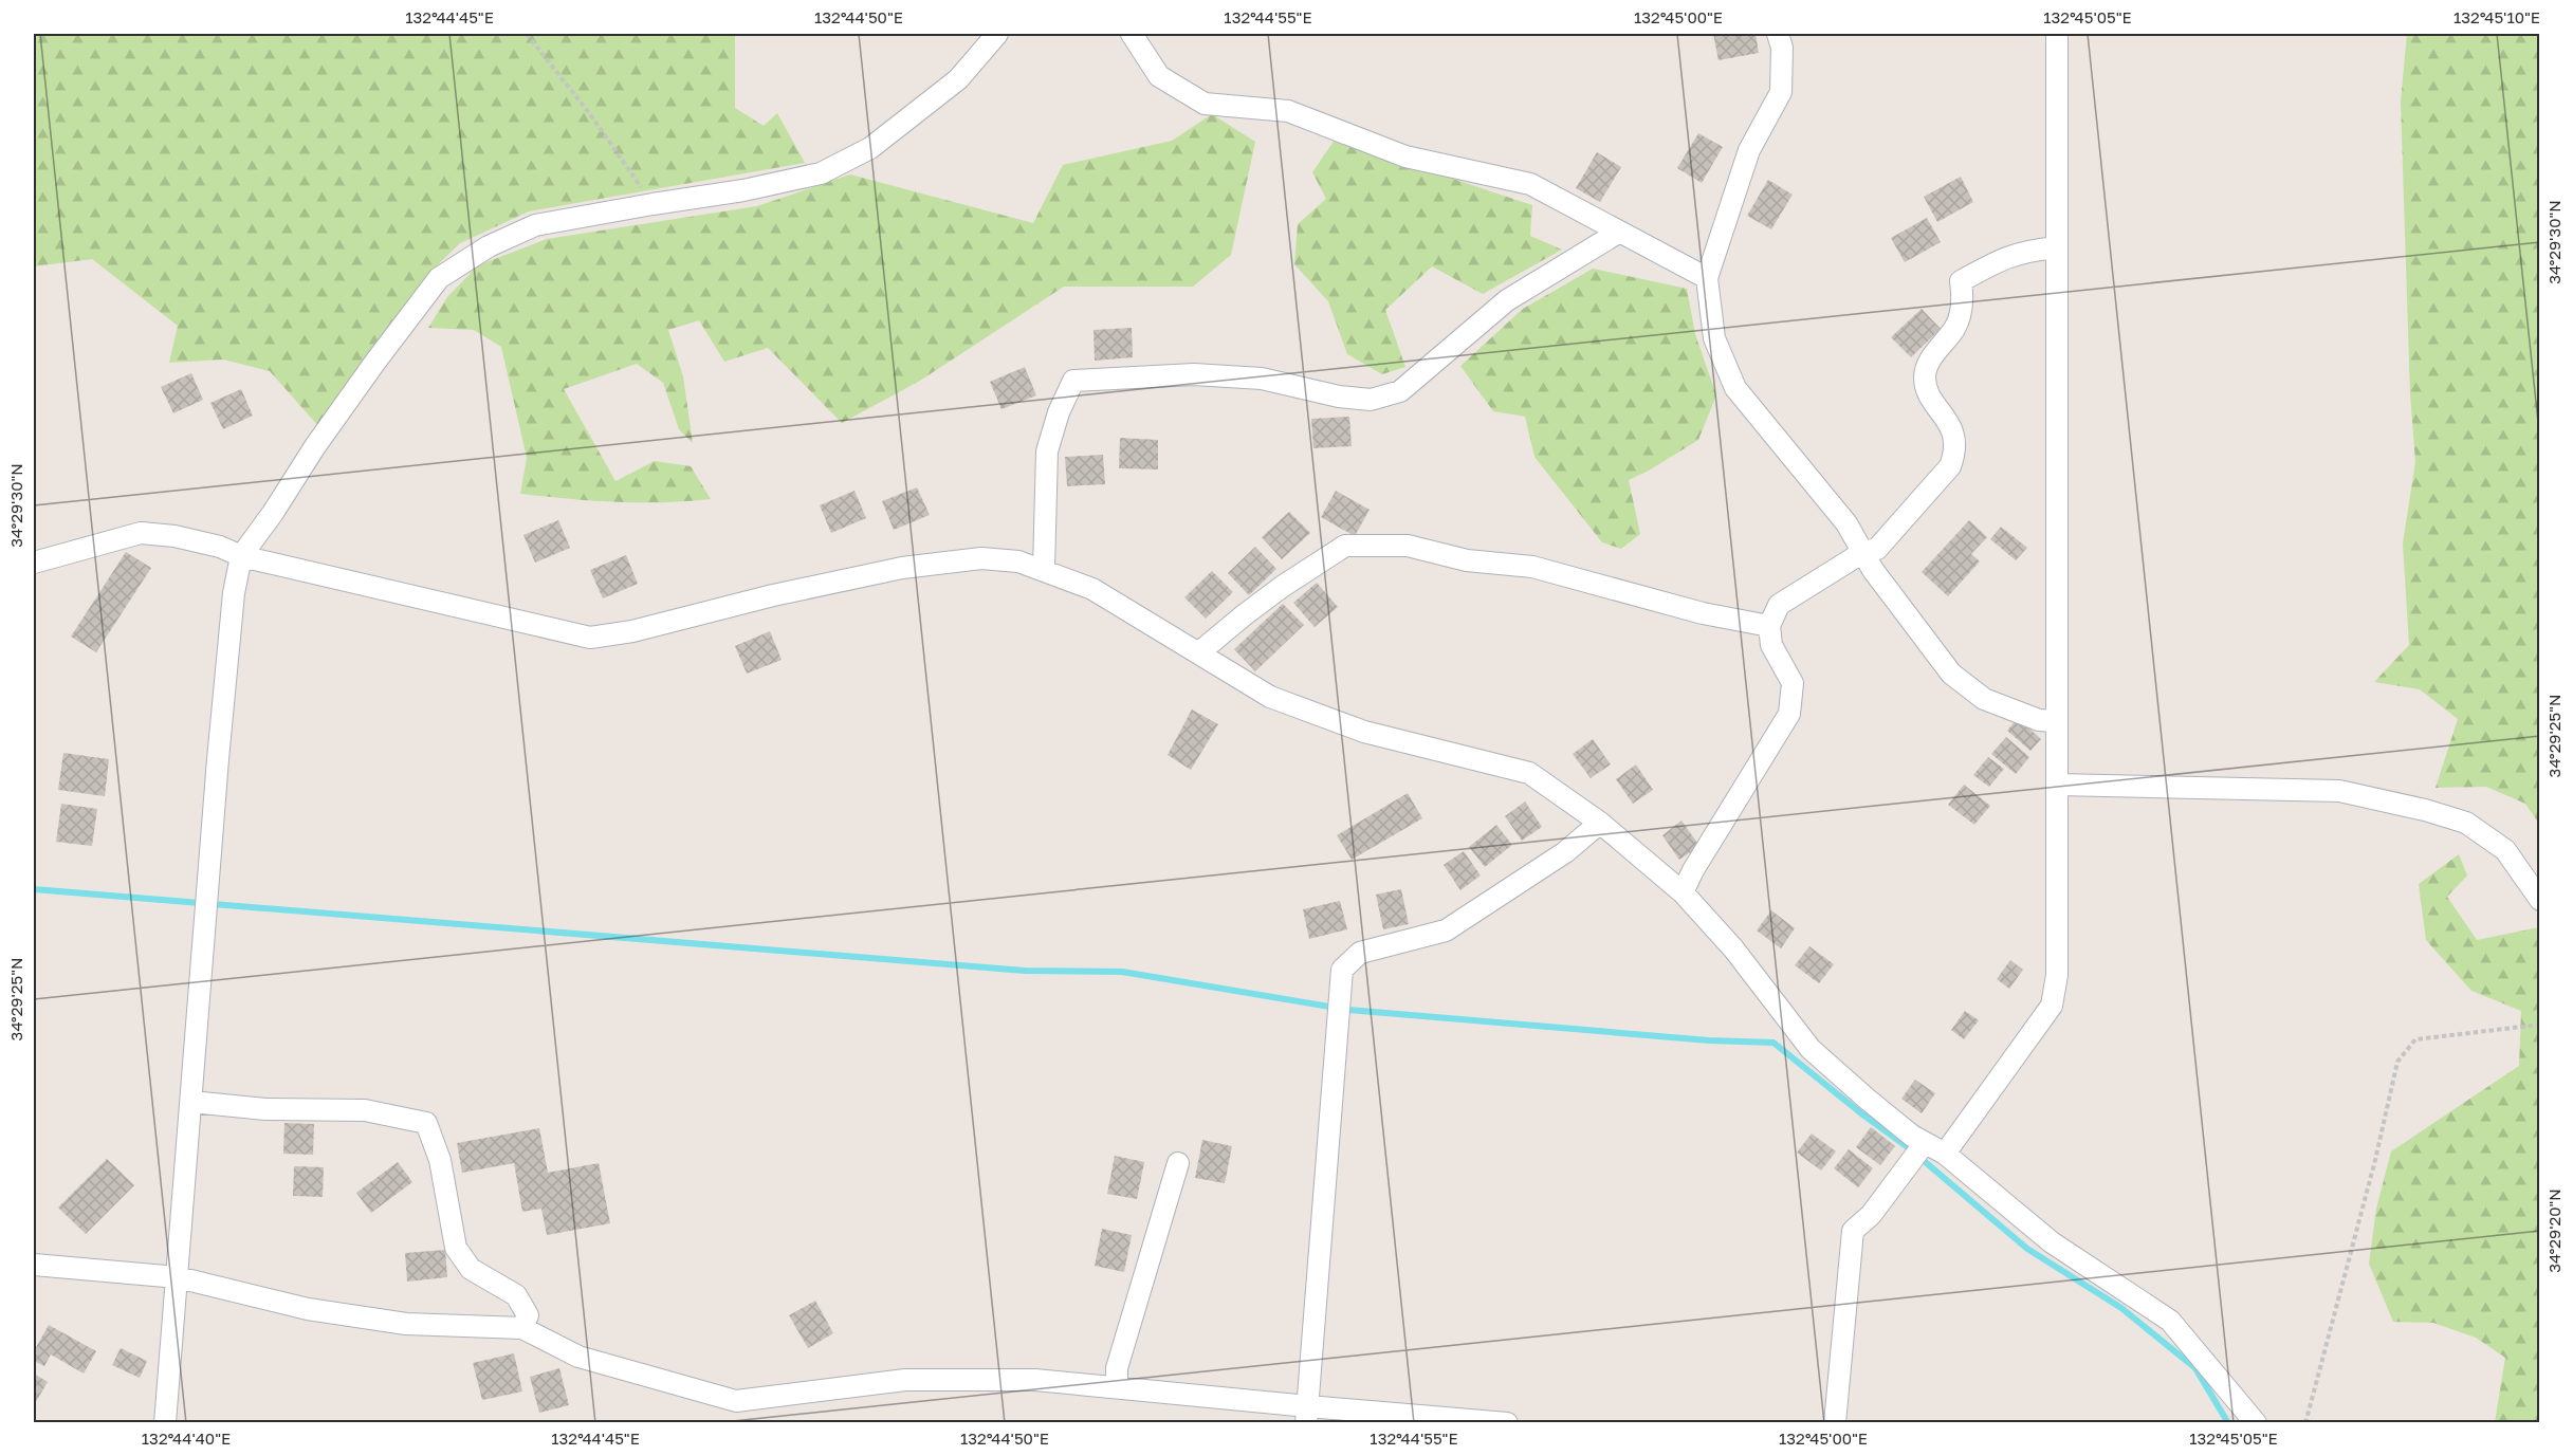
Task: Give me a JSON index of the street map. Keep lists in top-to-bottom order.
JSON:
{
  "coordinates": [
    "132°44'45\"E",
    "132°44'50\"E",
    "132°44'55\"E",
    "132°45'00\"E",
    "132°45'05\"E",
    "132°45'10\"E",
    "34°29'30\"N",
    "34°29'25\"N",
    "34°29'20\"N",
    "132°44'40\"E"
  ]
}
